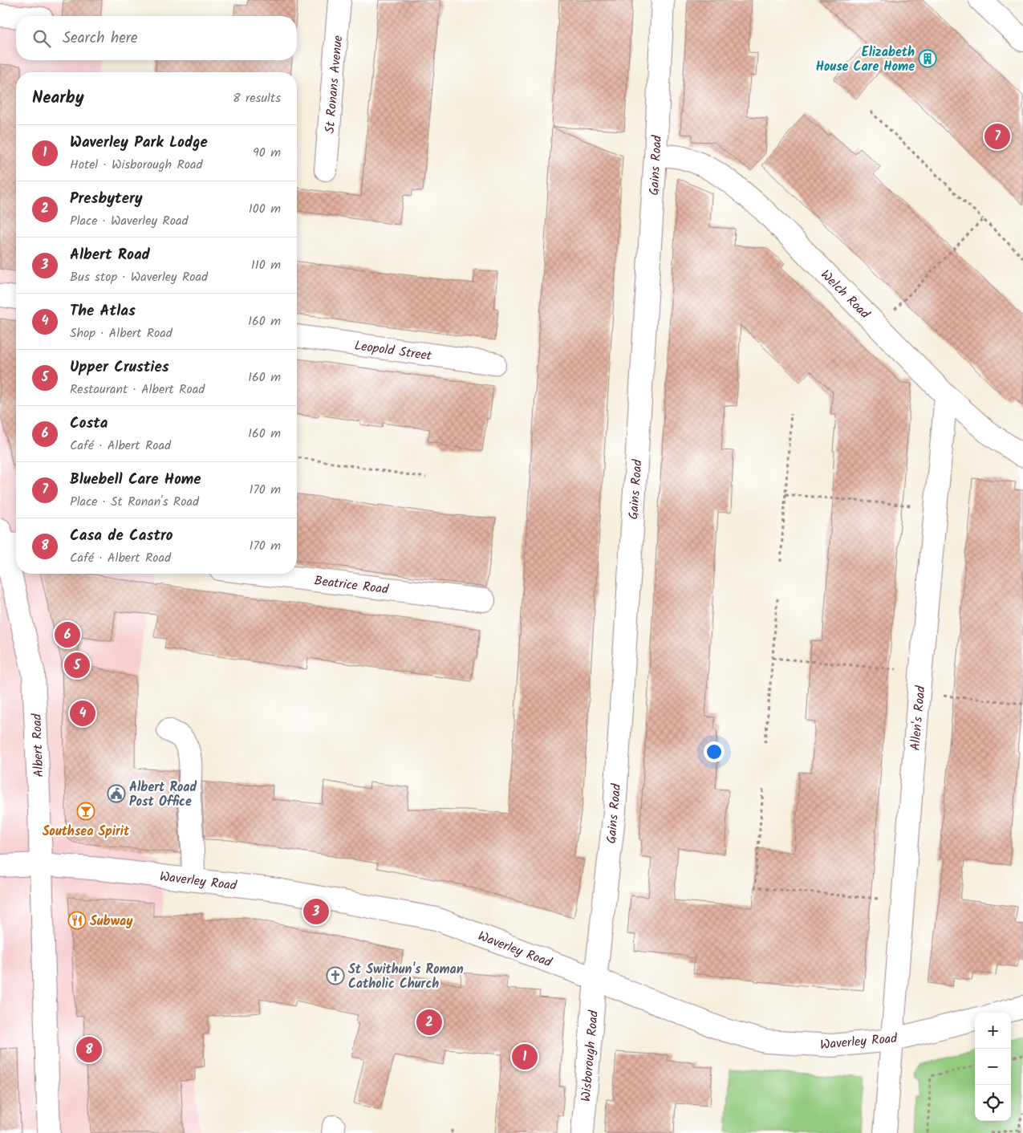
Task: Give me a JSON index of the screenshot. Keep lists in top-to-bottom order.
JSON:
{
  "streets": {
    "street": [
      "St Ronans Avenue",
      "Gains Road",
      "Welch Road",
      "Leopold Street",
      "Beatrice Road",
      "Allen's Road",
      "Albert Road",
      "Waverley Road",
      "Wisborough Road"
    ]
  },
  "crossings": [
    ["Gains Road", "Welch Road"],
    ["Gains Road", "Waverley Road"],
    ["Gains Road", "Wisborough Road"],
    ["Welch Road", "Allen's Road"],
    ["Allen's Road", "Waverley Road"],
    ["Albert Road", "Waverley Road"],
    ["Waverley Road", "Wisborough Road"]
  ],
  "places": {
    "building": ["Elizabeth House Care Home"],
    "public building": ["Albert Road Post Office"],
    "bar": ["Southsea Spirit"],
    "restaurant": ["Subway"],
    "church": ["St Swithun's Roman Catholic Church"]
  },
  "page": {
    "search": "Search here",
    "heading": ["Nearby", "8 results"],
    "pins": [
      "7",
      "6",
      "5",
      "4",
      "3",
      "2",
      "8",
      "1"
    ],
    "list": [
      {
        "mark": "1",
        "name": "Waverley Park Lodge",
        "note": "Hotel · Wisborough Road",
        "value": "90 m"
      },
      {
        "mark": "2",
        "name": "Presbytery",
        "note": "Place · Waverley Road",
        "value": "100 m"
      },
      {
        "mark": "3",
        "name": "Albert Road",
        "note": "Bus stop · Waverley Road",
        "value": "110 m"
      },
      {
        "mark": "4",
        "name": "The Atlas",
        "note": "Shop · Albert Road",
        "value": "160 m"
      },
      {
        "mark": "5",
        "name": "Upper Crusties",
        "note": "Restaurant · Albert Road",
        "value": "160 m"
      },
      {
        "mark": "6",
        "name": "Costa",
        "note": "Café · Albert Road",
        "value": "160 m"
      },
      {
        "mark": "7",
        "name": "Bluebell Care Home",
        "note": "Place · St Ronan's Road",
        "value": "170 m"
      },
      {
        "mark": "8",
        "name": "Casa de Castro",
        "note": "Café · Albert Road",
        "value": "170 m"
      }
    ],
    "map_buttons": ["+", "−"]
  }
}
